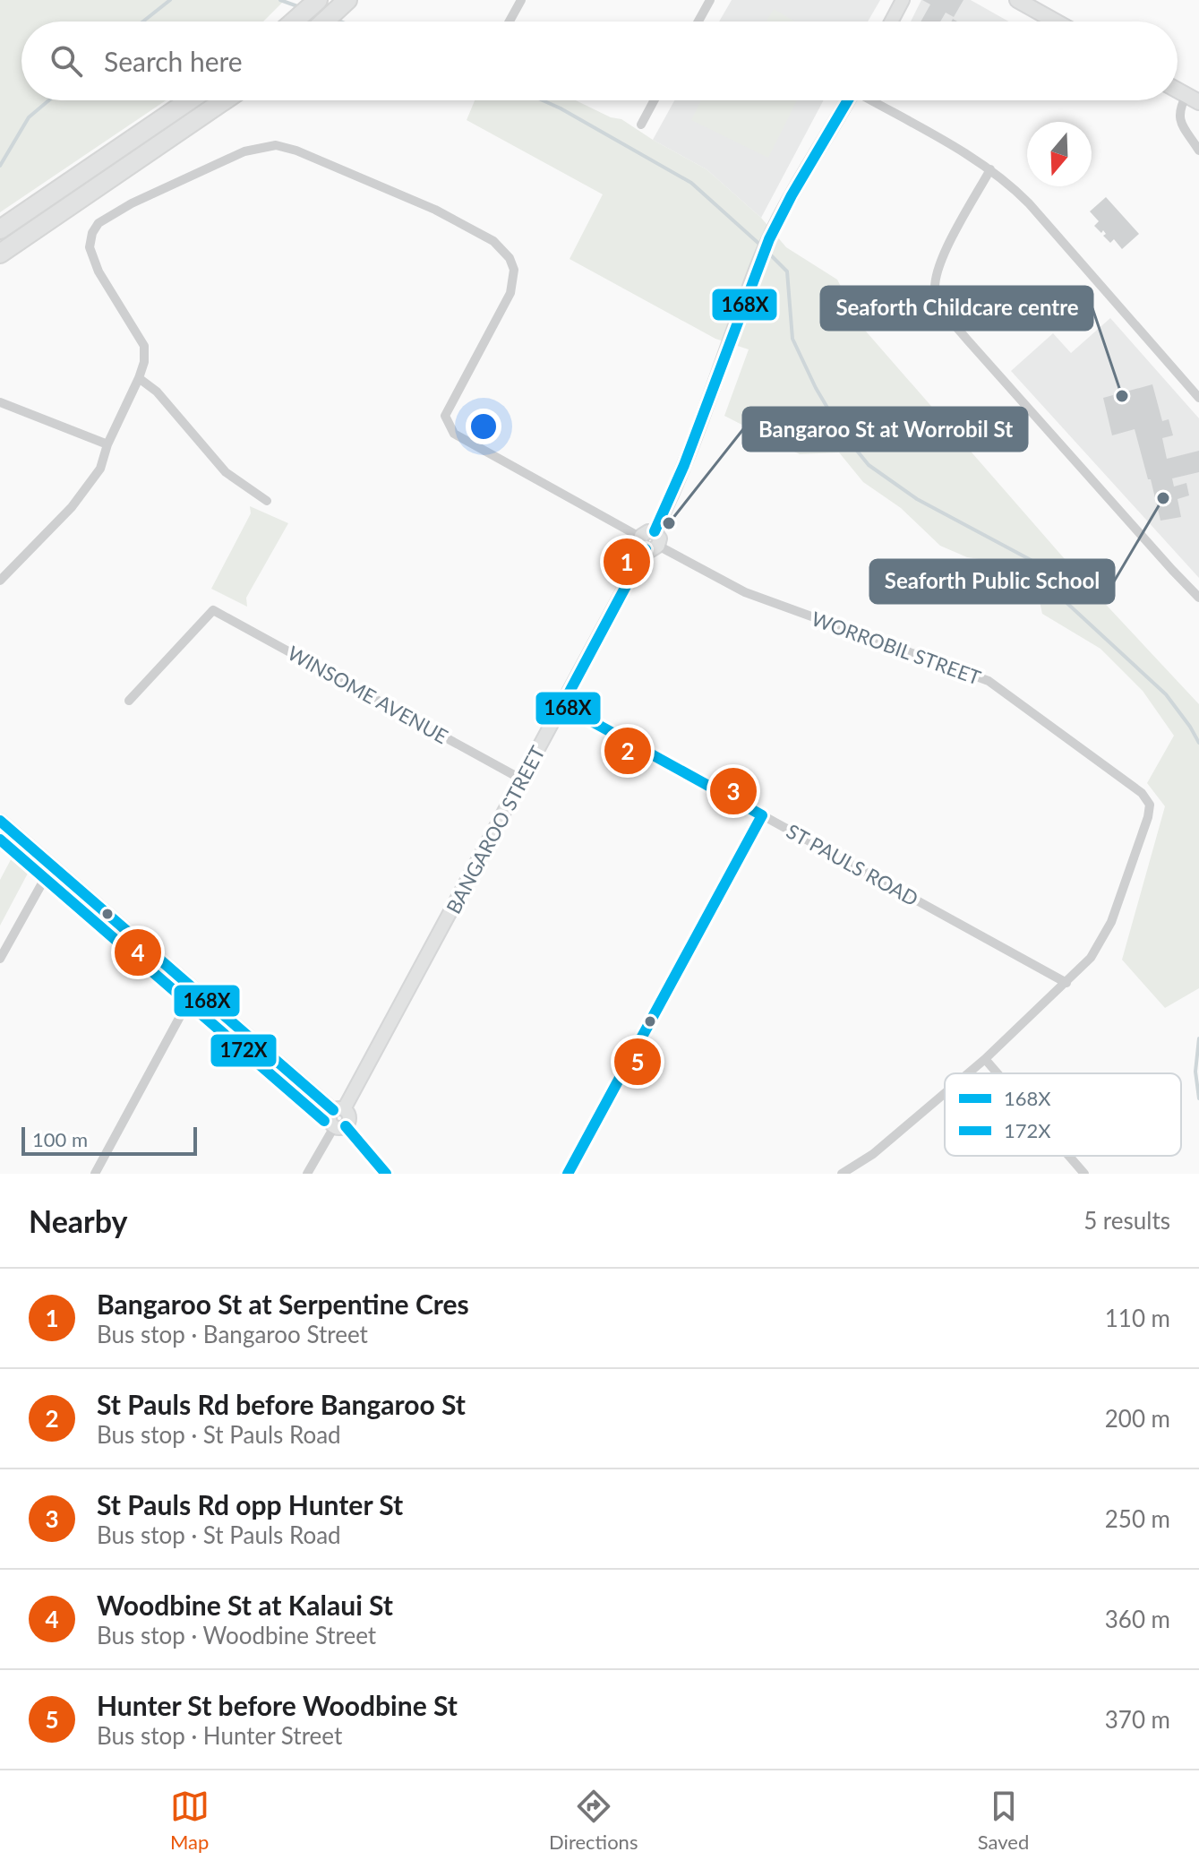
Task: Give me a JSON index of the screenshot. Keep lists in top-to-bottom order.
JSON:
{
  "streets": {
    "street": [
      "WORROBIL STREET",
      "WINSOME AVENUE",
      "BANGAROO STREET",
      "ST PAULS ROAD"
    ]
  },
  "crossings": [
    ["WORROBIL STREET", "BANGAROO STREET"],
    ["WORROBIL STREET", "ST PAULS ROAD"],
    ["WINSOME AVENUE", "BANGAROO STREET"],
    ["BANGAROO STREET", "ST PAULS ROAD"]
  ],
  "places": ["Seaforth Childcare centre", "Seaforth Public School", "Bangaroo St at Worrobil St"],
  "lines": ["transit line 168X", "transit line 172X"],
  "legend": ["168X", "172X"],
  "scale_bar": "100 m",
  "north": "bottom",
  "page": {
    "search": "Search here",
    "pins": [
      "1",
      "2",
      "3",
      "4",
      "5"
    ],
    "scale": "100 m",
    "heading": ["Nearby", "5 results"],
    "list": [
      {
        "mark": "1",
        "name": "Bangaroo St at Serpentine Cres",
        "note": "Bus stop · Bangaroo Street",
        "value": "110 m"
      },
      {
        "mark": "2",
        "name": "St Pauls Rd before Bangaroo St",
        "note": "Bus stop · St Pauls Road",
        "value": "200 m"
      },
      {
        "mark": "3",
        "name": "St Pauls Rd opp Hunter St",
        "note": "Bus stop · St Pauls Road",
        "value": "250 m"
      },
      {
        "mark": "4",
        "name": "Woodbine St at Kalaui St",
        "note": "Bus stop · Woodbine Street",
        "value": "360 m"
      },
      {
        "mark": "5",
        "name": "Hunter St before Woodbine St",
        "note": "Bus stop · Hunter Street",
        "value": "370 m"
      }
    ],
    "nav": ["Map", "Directions", "Saved"]
  }
}
